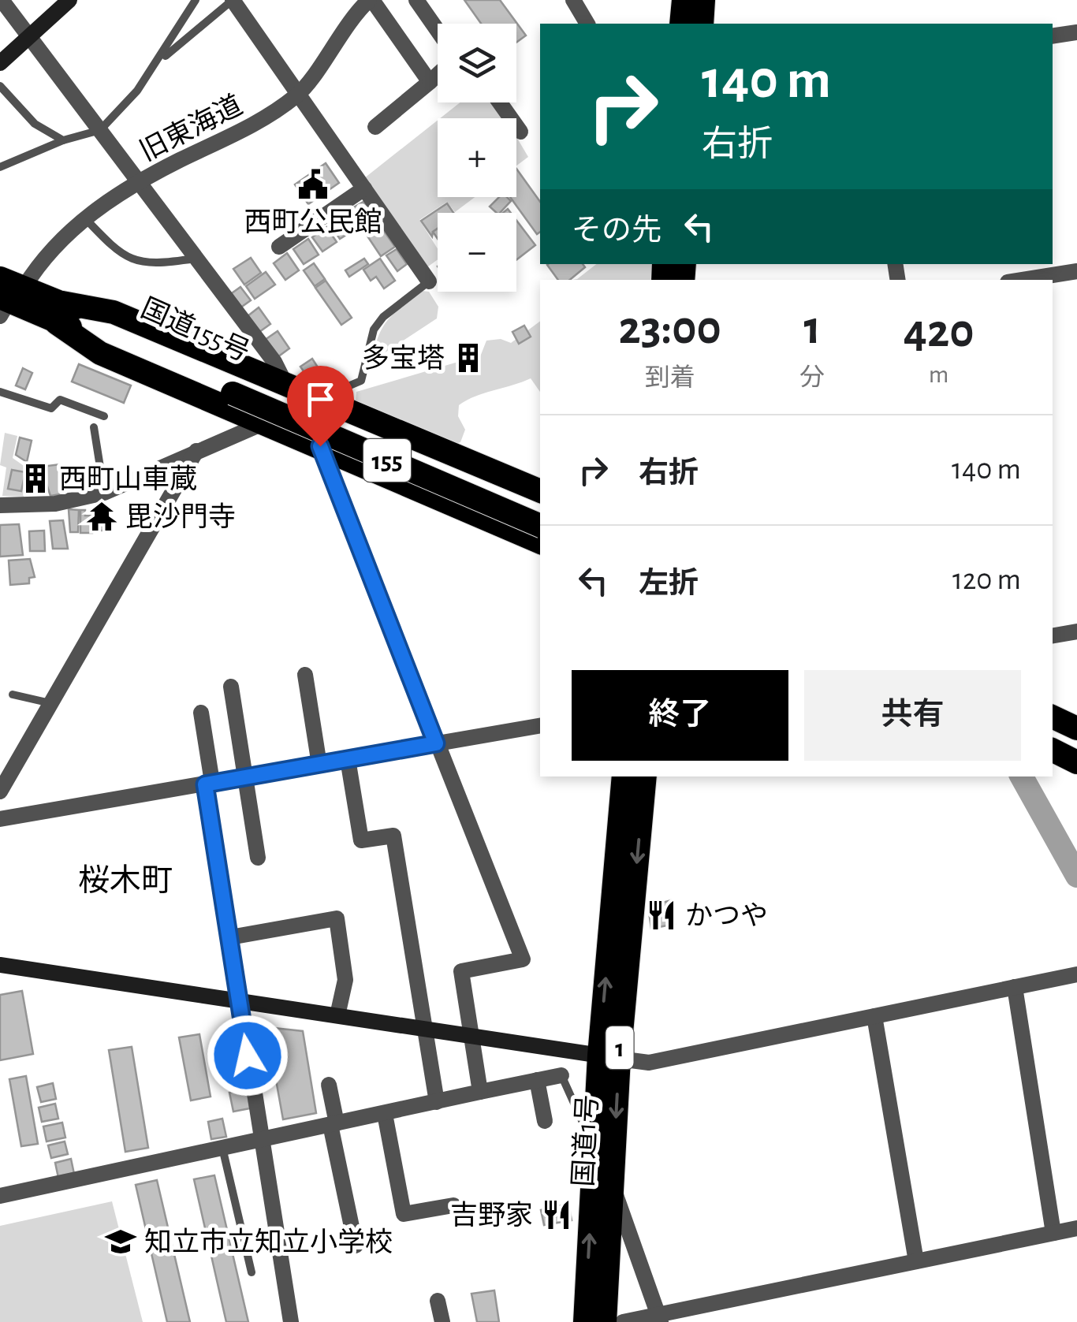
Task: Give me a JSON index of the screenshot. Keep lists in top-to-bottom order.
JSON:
{
  "streets": {
    "highway": [
      "国道155号",
      "155",
      "1",
      "国道1号"
    ],
    "street": ["旧東海道"]
  },
  "crossings": [
    ["旧東海道", "国道155号"],
    ["国道155号", "155"]
  ],
  "districts": ["桜木町"],
  "places": {
    "public building": ["西町公民館"],
    "building": ["多宝塔", "西町山車蔵"],
    "temple": ["毘沙門寺"],
    "restaurant": ["かつや", "吉野家"],
    "school or university": ["知立市立知立小学校"]
  },
  "page": {
    "map_buttons": ["+", "−"],
    "turn": ["140 m", "右折"],
    "then": "その先",
    "eta": [
      "23:00",
      "到着",
      "1",
      "分",
      "420",
      "m"
    ],
    "list": [
      {
        "name": "右折",
        "value": "140 m"
      },
      {
        "name": "左折",
        "value": "120 m"
      }
    ],
    "buttons": ["終了", "共有"]
  }
}
